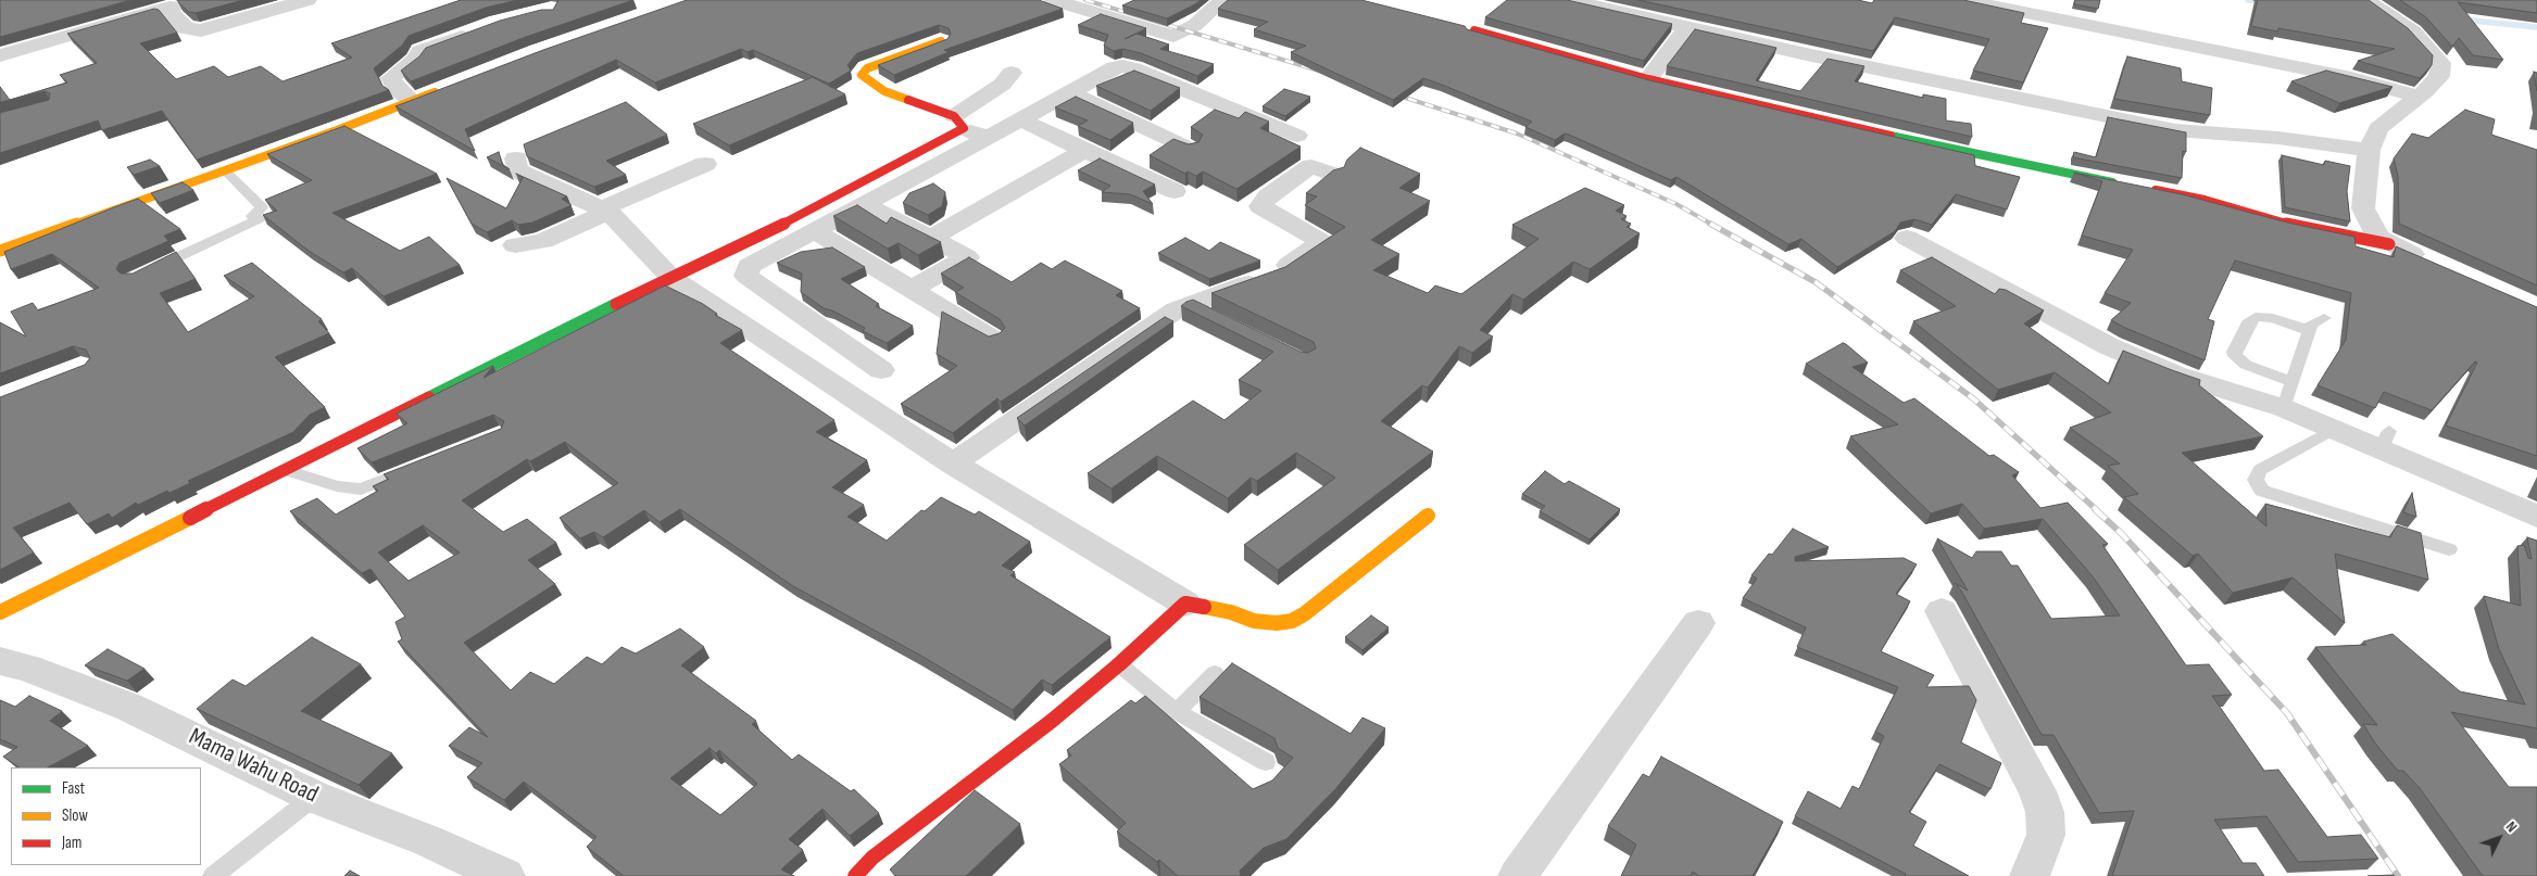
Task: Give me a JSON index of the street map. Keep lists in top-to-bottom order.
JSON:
{
  "streets": {
    "street": ["Mama Wahu Road"]
  },
  "legend": ["Fast", "Slow", "Jam"],
  "north": "top right"
}
